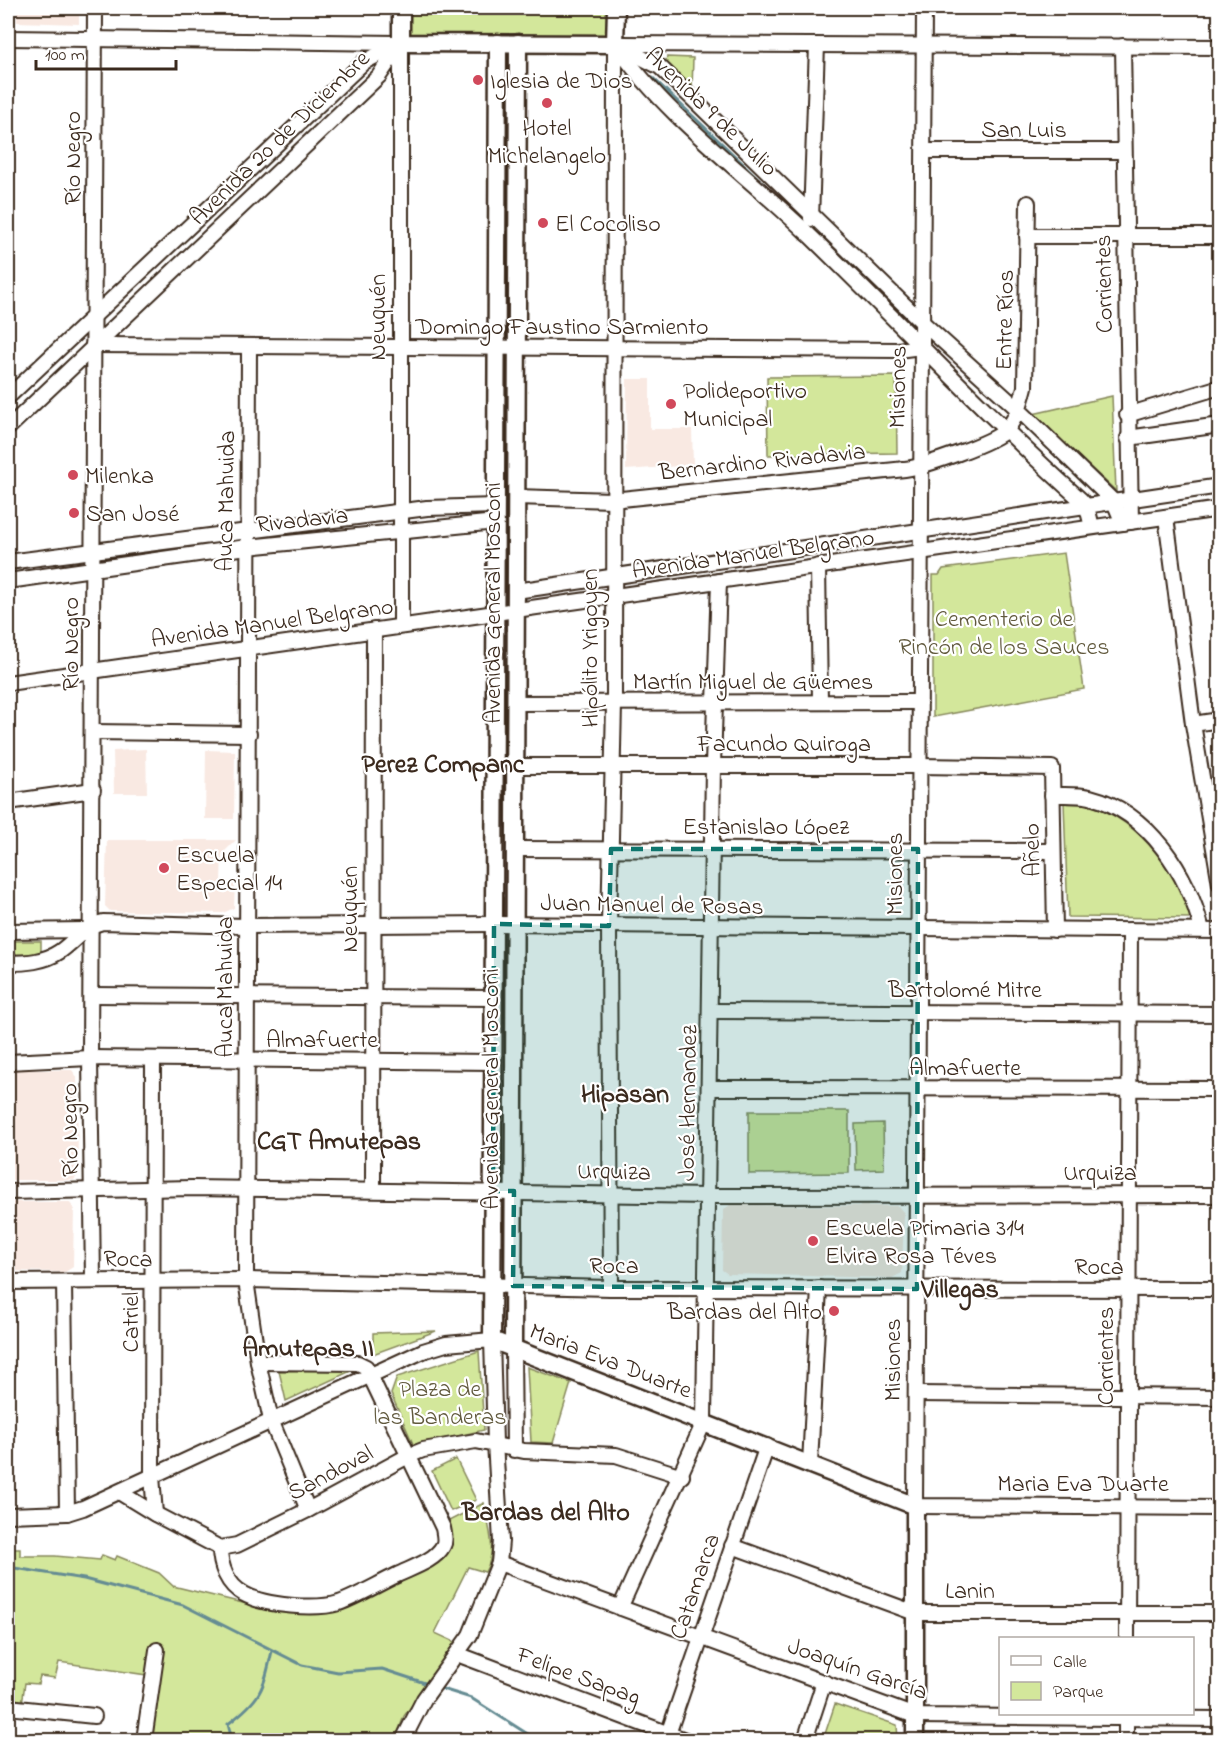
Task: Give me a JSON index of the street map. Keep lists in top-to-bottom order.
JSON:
{
  "streets": {
    "main road": [
      "Neuquén",
      "Misiones",
      "Avenida General Mosconi",
      "Hipólito Yrigoyen",
      "Maria Eva Duarte"
    ],
    "street": [
      "Avenida 9 de Julio",
      "San Luis",
      "Avenida 20 de Diciembre",
      "Río Negro",
      "Corrientes",
      "Entre Ríos",
      "Domingo Faustino Sarmiento",
      "Bernardino Rivadavia",
      "Auca Mahuida",
      "Rivadavia",
      "Avenida Manuel Belgrano",
      "Martín Miguel de Güemes",
      "Facundo Quiroga",
      "Estanislao López",
      "Añelo",
      "Juan Manuel de Rosas",
      "Bartolomé Mitre",
      "Almafuerte",
      "José Hernandez",
      "Urquiza",
      "Roca",
      "Catriel",
      "Sandoval",
      "Catamarca",
      "Lanin",
      "Joaquín García",
      "Felipe Sapag"
    ]
  },
  "crossings": [
    ["Avenida 9 de Julio", "Corrientes"],
    ["Avenida 9 de Julio", "Entre Ríos"],
    ["Avenida 9 de Julio", "Domingo Faustino Sarmiento"],
    ["Avenida 9 de Julio", "Misiones"],
    ["Avenida 9 de Julio", "Bernardino Rivadavia"],
    ["Avenida 9 de Julio", "Avenida Manuel Belgrano"],
    ["Avenida 9 de Julio", "Hipólito Yrigoyen"],
    ["San Luis", "Corrientes"],
    ["San Luis", "Misiones"],
    ["Avenida 20 de Diciembre", "Río Negro"],
    ["Avenida 20 de Diciembre", "Neuquén"],
    ["Avenida 20 de Diciembre", "Domingo Faustino Sarmiento"],
    ["Río Negro", "Domingo Faustino Sarmiento"],
    ["Río Negro", "Rivadavia"],
    ["Río Negro", "Avenida Manuel Belgrano"],
    ["Río Negro", "Juan Manuel de Rosas"],
    ["Río Negro", "Almafuerte"],
    ["Río Negro", "Urquiza"],
    ["Río Negro", "Roca"],
    ["Corrientes", "Avenida Manuel Belgrano"],
    ["Corrientes", "Juan Manuel de Rosas"],
    ["Corrientes", "Bartolomé Mitre"],
    ["Corrientes", "Almafuerte"],
    ["Corrientes", "Urquiza"],
    ["Corrientes", "Roca"],
    ["Corrientes", "Maria Eva Duarte"],
    ["Corrientes", "Lanin"],
    ["Neuquén", "Domingo Faustino Sarmiento"],
    ["Neuquén", "Rivadavia"],
    ["Neuquén", "Avenida Manuel Belgrano"],
    ["Neuquén", "Juan Manuel de Rosas"],
    ["Neuquén", "Almafuerte"],
    ["Neuquén", "Urquiza"],
    ["Entre Ríos", "Bernardino Rivadavia"],
    ["Domingo Faustino Sarmiento", "Misiones"],
    ["Domingo Faustino Sarmiento", "Auca Mahuida"],
    ["Domingo Faustino Sarmiento", "Avenida General Mosconi"],
    ["Domingo Faustino Sarmiento", "Hipólito Yrigoyen"],
    ["Misiones", "Bernardino Rivadavia"],
    ["Misiones", "Avenida Manuel Belgrano"],
    ["Misiones", "Martín Miguel de Güemes"],
    ["Misiones", "Facundo Quiroga"],
    ["Misiones", "Estanislao López"],
    ["Misiones", "Juan Manuel de Rosas"],
    ["Misiones", "Bartolomé Mitre"],
    ["Misiones", "Almafuerte"],
    ["Misiones", "Urquiza"],
    ["Misiones", "Roca"],
    ["Misiones", "Maria Eva Duarte"],
    ["Misiones", "Lanin"],
    ["Misiones", "Joaquín García"],
    ["Bernardino Rivadavia", "Avenida General Mosconi"],
    ["Bernardino Rivadavia", "Hipólito Yrigoyen"],
    ["Auca Mahuida", "Rivadavia"],
    ["Auca Mahuida", "Avenida Manuel Belgrano"],
    ["Auca Mahuida", "Juan Manuel de Rosas"],
    ["Auca Mahuida", "Almafuerte"],
    ["Auca Mahuida", "Urquiza"],
    ["Auca Mahuida", "Roca"],
    ["Auca Mahuida", "Maria Eva Duarte"],
    ["Auca Mahuida", "Sandoval"],
    ["Rivadavia", "Avenida General Mosconi"],
    ["Avenida Manuel Belgrano", "Avenida General Mosconi"],
    ["Avenida Manuel Belgrano", "Hipólito Yrigoyen"],
    ["Avenida Manuel Belgrano", "José Hernandez"],
    ["Avenida General Mosconi", "Martín Miguel de Güemes"],
    ["Avenida General Mosconi", "Facundo Quiroga"],
    ["Avenida General Mosconi", "Estanislao López"],
    ["Avenida General Mosconi", "Juan Manuel de Rosas"],
    ["Avenida General Mosconi", "Almafuerte"],
    ["Avenida General Mosconi", "Urquiza"],
    ["Avenida General Mosconi", "Roca"],
    ["Avenida General Mosconi", "Maria Eva Duarte"],
    ["Avenida General Mosconi", "Sandoval"],
    ["Avenida General Mosconi", "Joaquín García"],
    ["Avenida General Mosconi", "Felipe Sapag"],
    ["Hipólito Yrigoyen", "Martín Miguel de Güemes"],
    ["Hipólito Yrigoyen", "Facundo Quiroga"],
    ["Hipólito Yrigoyen", "Estanislao López"],
    ["Hipólito Yrigoyen", "Juan Manuel de Rosas"],
    ["Hipólito Yrigoyen", "Urquiza"],
    ["Hipólito Yrigoyen", "Roca"],
    ["Martín Miguel de Güemes", "José Hernandez"],
    ["Facundo Quiroga", "Añelo"],
    ["Facundo Quiroga", "José Hernandez"],
    ["Estanislao López", "Añelo"],
    ["Estanislao López", "José Hernandez"],
    ["Añelo", "Juan Manuel de Rosas"],
    ["Juan Manuel de Rosas", "José Hernandez"],
    ["Bartolomé Mitre", "José Hernandez"],
    ["Almafuerte", "José Hernandez"],
    ["Almafuerte", "Catriel"],
    ["José Hernandez", "Urquiza"],
    ["José Hernandez", "Roca"],
    ["José Hernandez", "Maria Eva Duarte"],
    ["José Hernandez", "Sandoval"],
    ["José Hernandez", "Joaquín García"],
    ["Urquiza", "Catriel"],
    ["Roca", "Catriel"],
    ["Catriel", "Maria Eva Duarte"],
    ["Maria Eva Duarte", "Catamarca"],
    ["Catamarca", "Lanin"],
    ["Catamarca", "Joaquín García"],
    ["Catamarca", "Felipe Sapag"]
  ],
  "districts": [
    "Perez Companc",
    "Hipasan",
    "CGT Amutepas",
    "Villegas",
    "Amutepas II",
    "Bardas del Alto"
  ],
  "parks": ["Cementerio de Rincón de los Sauces", "Plaza de las Banderas"],
  "places": [
    "Iglesia de Dios",
    "Hotel Michelangelo",
    "El Cocoliso",
    "Polideportivo Municipal",
    "Milenka",
    "San José",
    "Escuela Especial 14",
    "Escuela Primaria 314 Elvira Rosa Téves",
    "Bardas del Alto"
  ],
  "legend": ["Calle", "Parque"],
  "scale_bar": "100 m"
}
